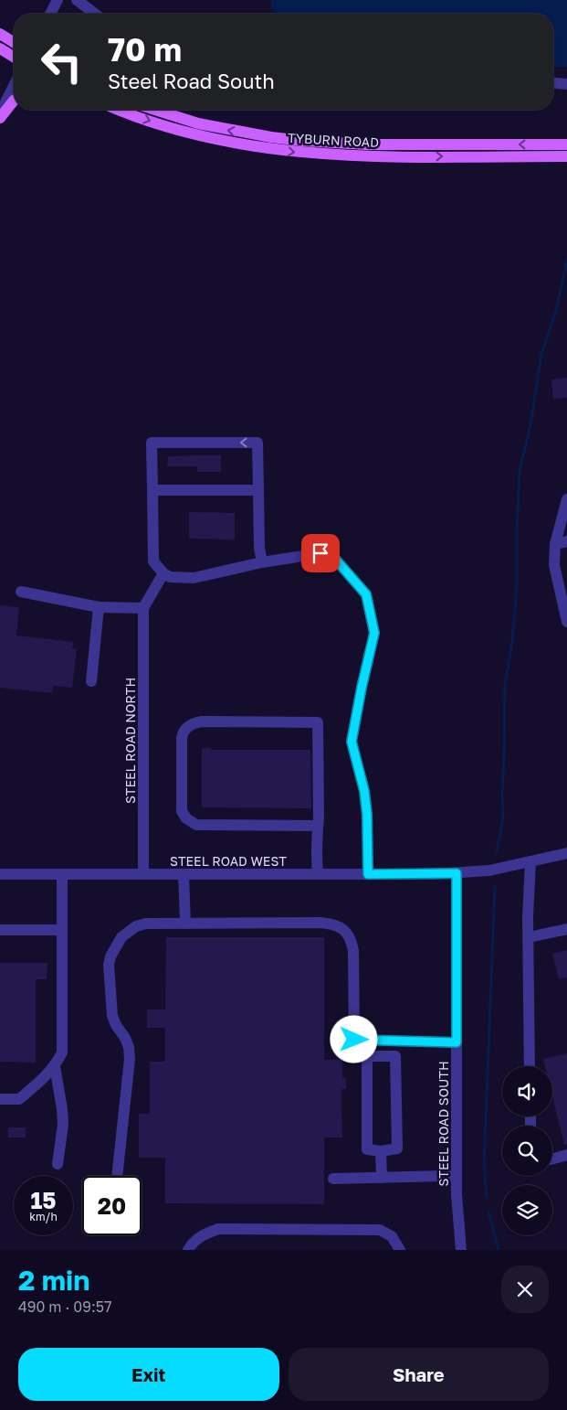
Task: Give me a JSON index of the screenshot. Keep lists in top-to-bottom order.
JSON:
{
  "streets": {
    "main road": ["TYBURN ROAD"],
    "street": ["STEEL ROAD NORTH", "STEEL ROAD WEST", "STEEL ROAD SOUTH"]
  },
  "crossings": [
    ["STEEL ROAD NORTH", "STEEL ROAD WEST"],
    ["STEEL ROAD WEST", "STEEL ROAD SOUTH"]
  ],
  "page": {
    "turn": ["70 m", "Steel Road South"],
    "speed": "15 km/h",
    "limit": "20",
    "heading": ["2 min", "490 m · 09:57"],
    "buttons": ["Exit", "Share"]
  }
}
